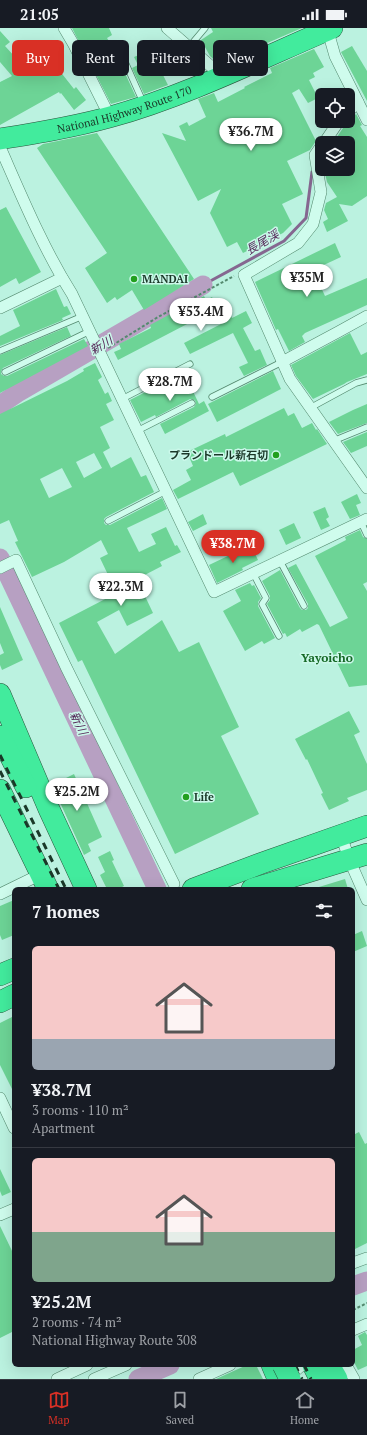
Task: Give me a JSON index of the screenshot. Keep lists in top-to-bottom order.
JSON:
{
  "streets": {
    "highway": ["National Highway Route 170"]
  },
  "districts": ["Yayoicho"],
  "water": ["長尾渓", "新川"],
  "places": ["MANDAI", "プランドール新石切", "Life"],
  "page": {
    "status": "21:05",
    "chip": [
      "Buy",
      "Rent",
      "Filters",
      "New"
    ],
    "price": [
      "¥36.7M",
      "¥35M",
      "¥53.4M",
      "¥28.7M",
      "¥38.7M",
      "¥22.3M",
      "¥25.2M"
    ],
    "heading": "7 homes",
    "list": [
      {
        "name": "¥38.7M",
        "note": "3 rooms · 110 m² · Apartment"
      },
      {
        "name": "¥25.2M",
        "note": "2 rooms · 74 m² · National Highway Route 308"
      }
    ],
    "tabs": ["Map", "Saved", "Home"]
  }
}
